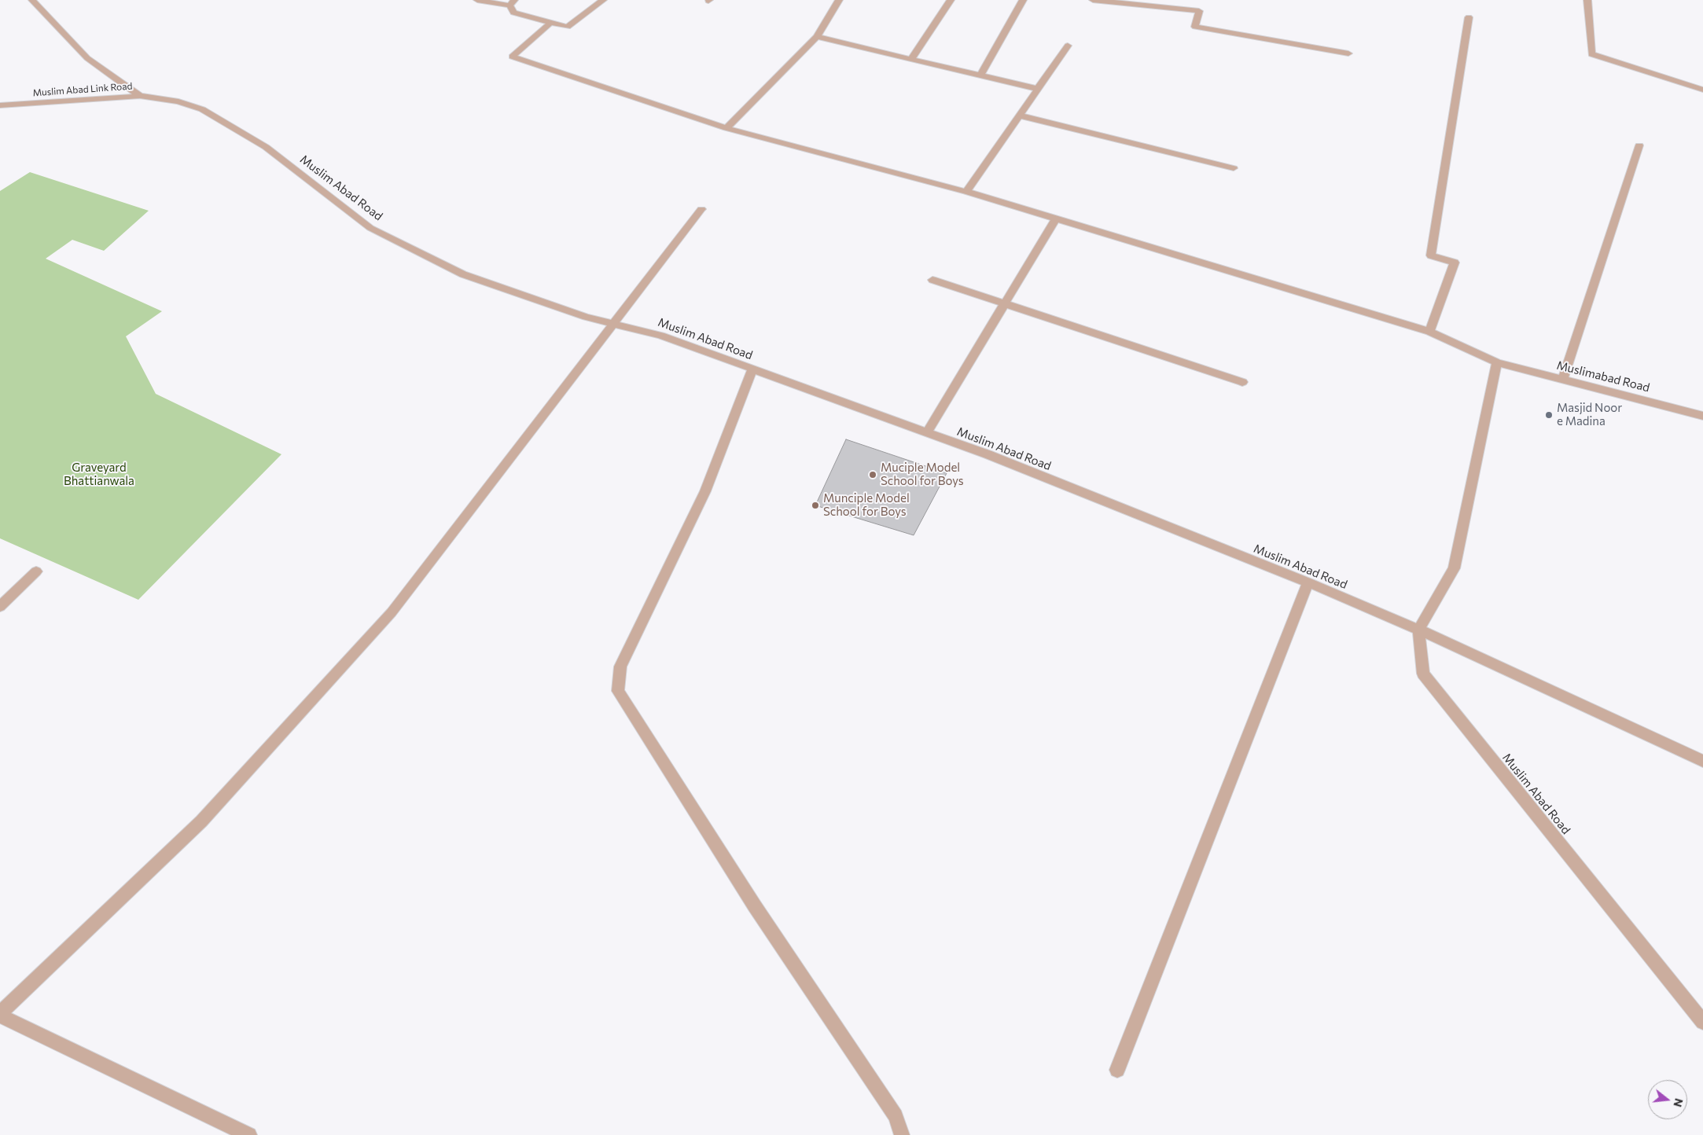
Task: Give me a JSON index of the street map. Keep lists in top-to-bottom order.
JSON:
{
  "streets": {
    "street": ["Muslim Abad Link Road", "Muslim Abad Road", "Muslimabad Road"]
  },
  "crossings": [
    ["Muslim Abad Link Road", "Muslim Abad Road"]
  ],
  "parks": ["Graveyard Bhattianwala"],
  "places": ["Masjid Noor e Madina", "Muciple Model School for Boys", "Munciple Model School for Boys"],
  "north": "right"
}
